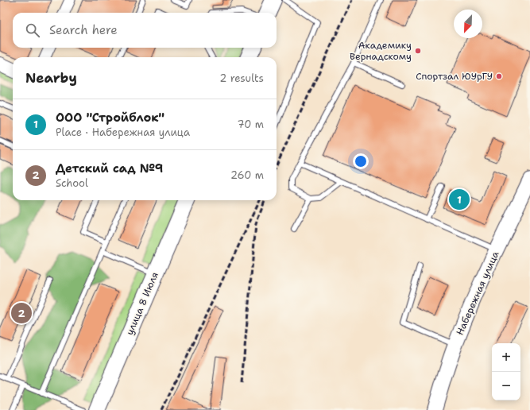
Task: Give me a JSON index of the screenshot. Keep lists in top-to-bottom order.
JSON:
{
  "streets": {
    "main road": ["улица 8 Июля"],
    "street": ["Набережная улица"]
  },
  "places": ["Академику Вернадскому", "Спортзал ЮУрГУ"],
  "north": "bottom left",
  "page": {
    "search": "Search here",
    "heading": ["Nearby", "2 results"],
    "list": [
      {
        "mark": "1",
        "name": "ООО \"Стройблок\"",
        "note": "Place · Набережная улица",
        "value": "70 m"
      },
      {
        "mark": "2",
        "name": "Детский сад №9",
        "note": "School",
        "value": "260 m"
      }
    ],
    "pins": ["1", "2"],
    "map_buttons": ["+", "−"]
  }
}
